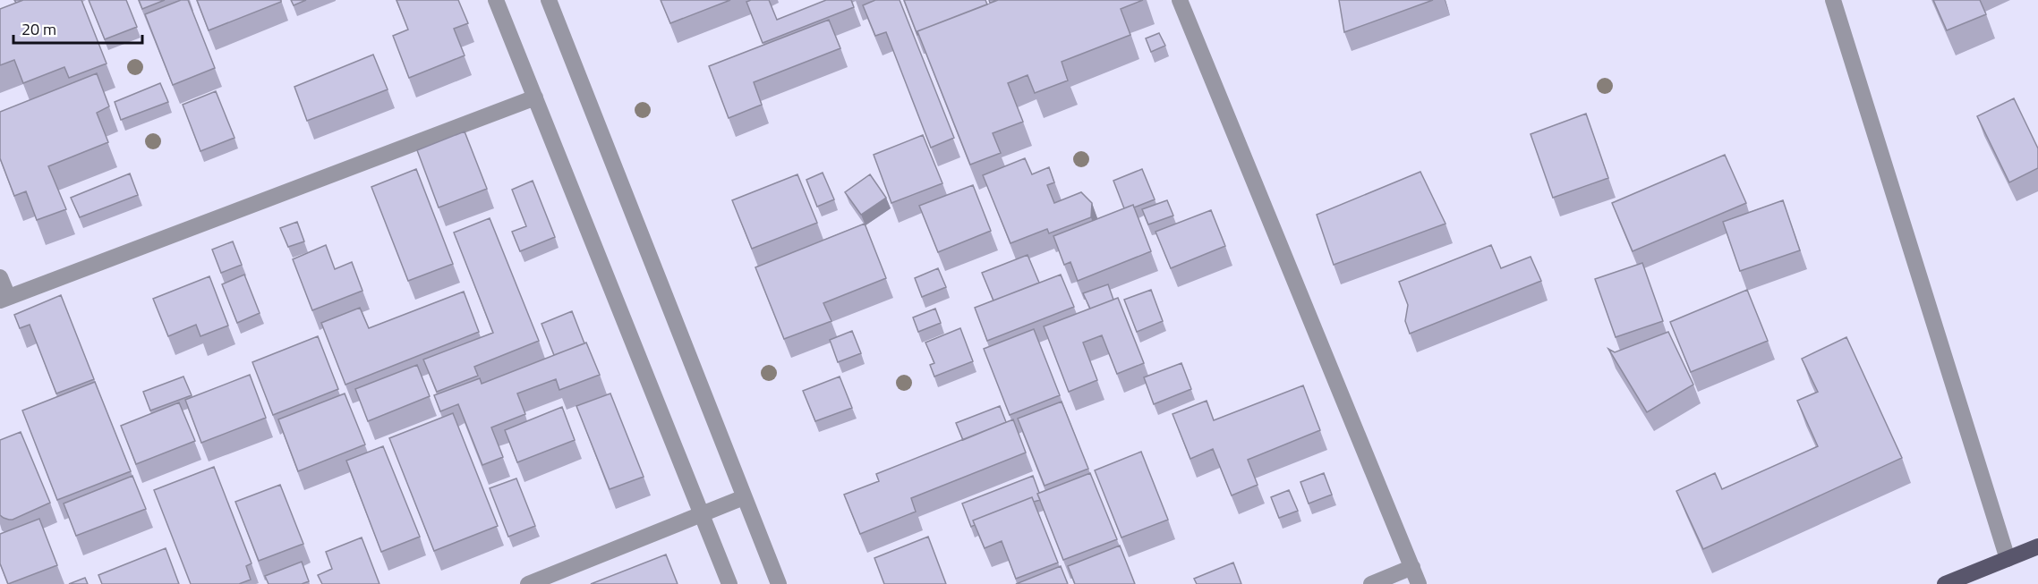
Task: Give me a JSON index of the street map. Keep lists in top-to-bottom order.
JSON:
{
  "scale_bar": "20 m"
}
